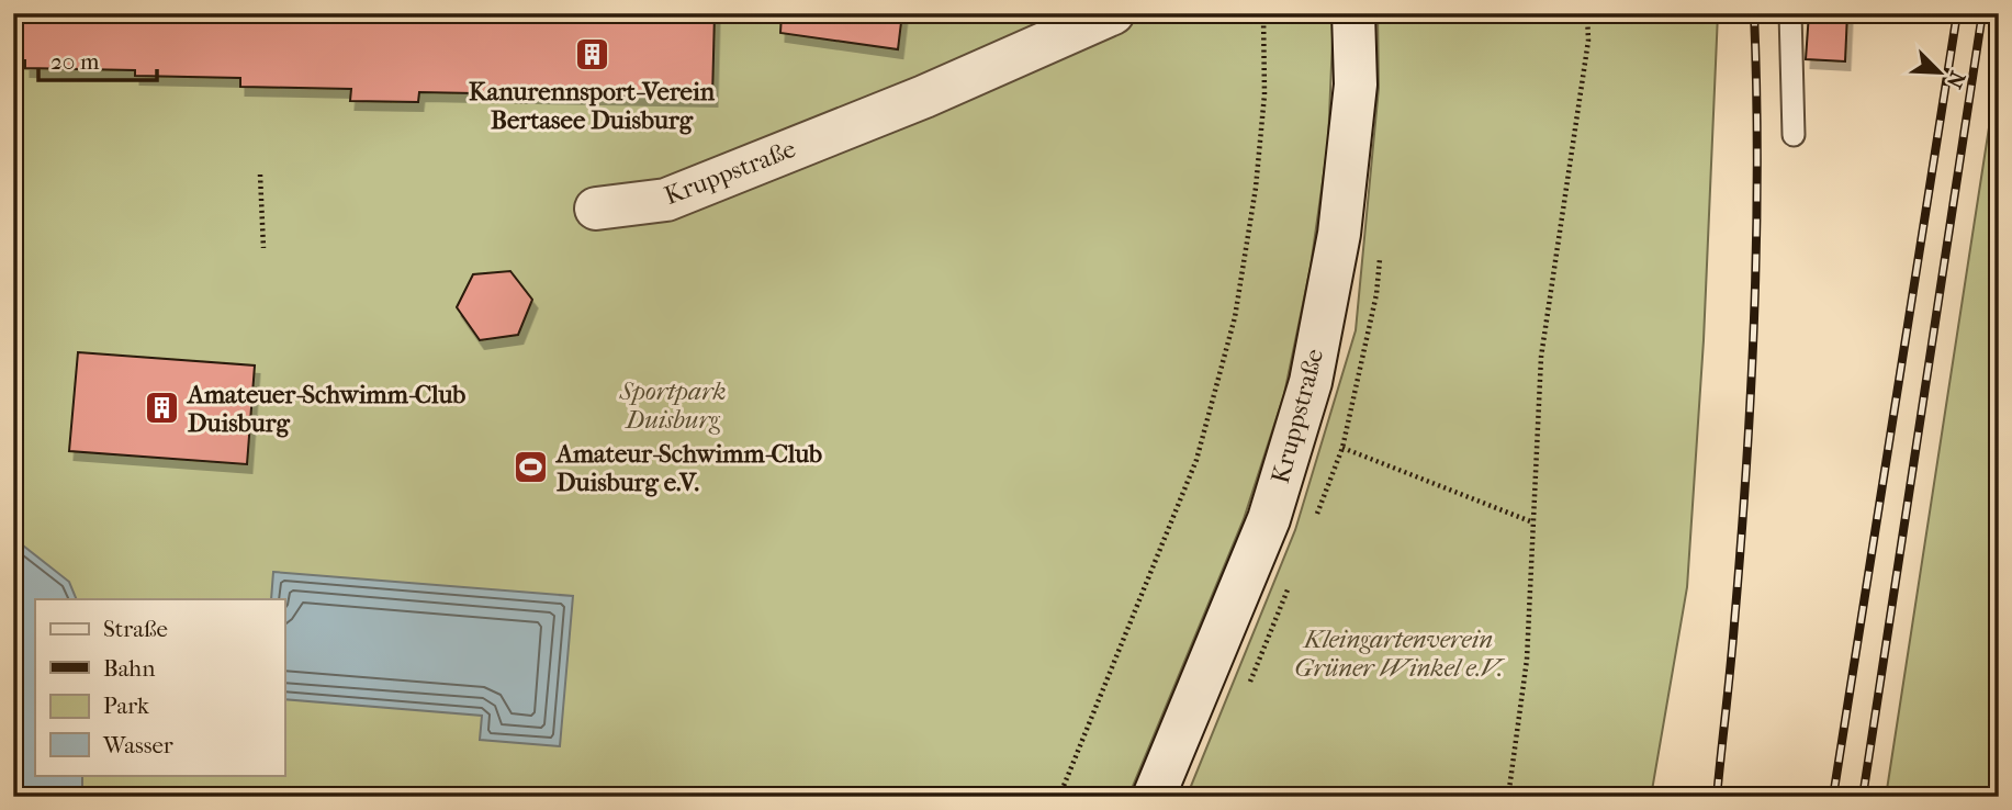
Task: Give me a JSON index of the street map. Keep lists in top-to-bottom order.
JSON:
{
  "streets": {
    "street": ["Kruppstraße"]
  },
  "parks": ["Sportpark Duisburg", "Kleingartenverein Grüner Winkel e.V."],
  "places": {
    "building": ["Kanurennsport-Verein Bertasee Duisburg", "Amateuer-Schwimm-Club Duisburg"],
    "sports": ["Amateur-Schwimm-Club Duisburg e.V."]
  },
  "legend": [
    "Straße",
    "Bahn",
    "Park",
    "Wasser"
  ],
  "scale_bar": "20 m",
  "north": "bottom right"
}
